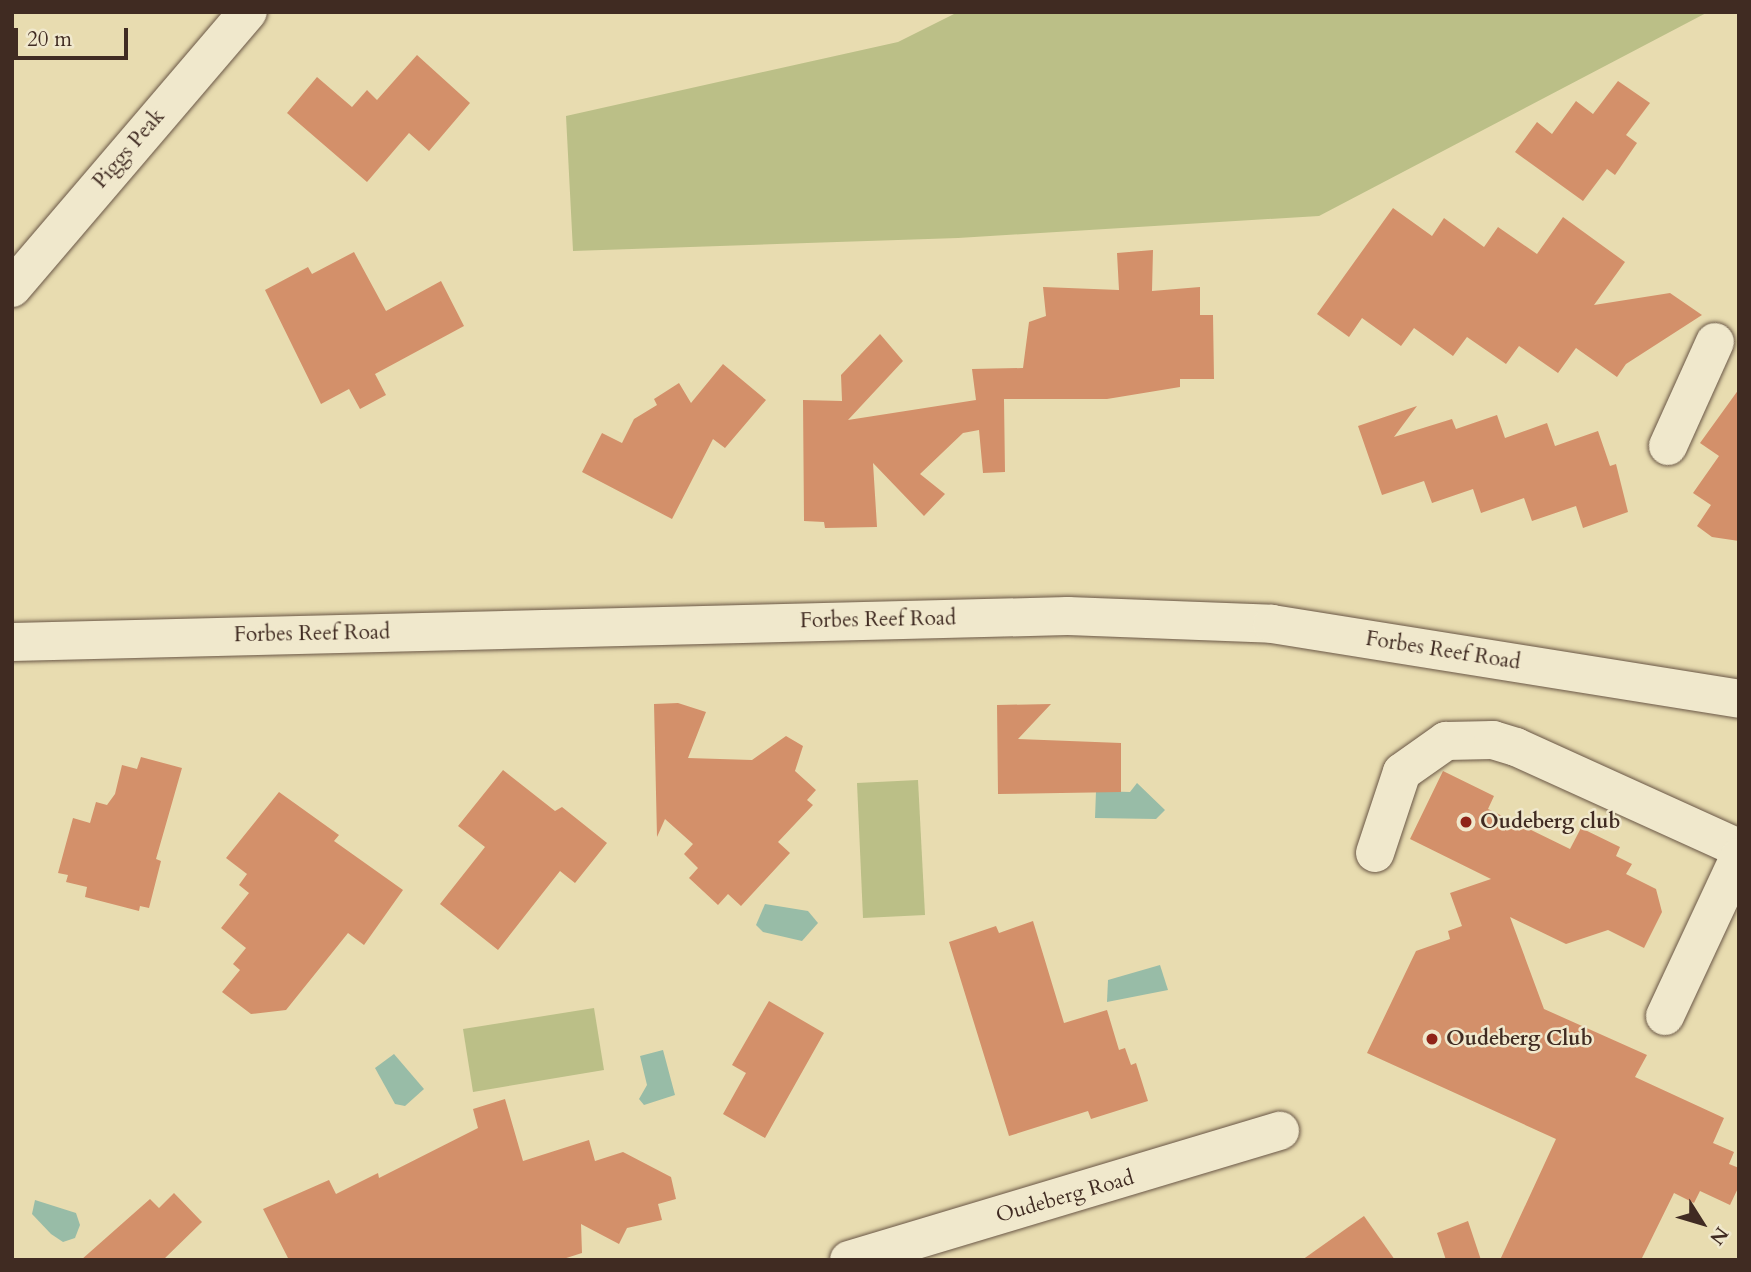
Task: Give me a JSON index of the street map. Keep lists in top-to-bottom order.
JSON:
{
  "streets": {
    "street": ["Piggs Peak", "Forbes Reef Road", "Oudeberg Road"]
  },
  "places": ["Oudeberg club", "Oudeberg Club"],
  "scale_bar": "20 m",
  "north": "bottom right"
}
